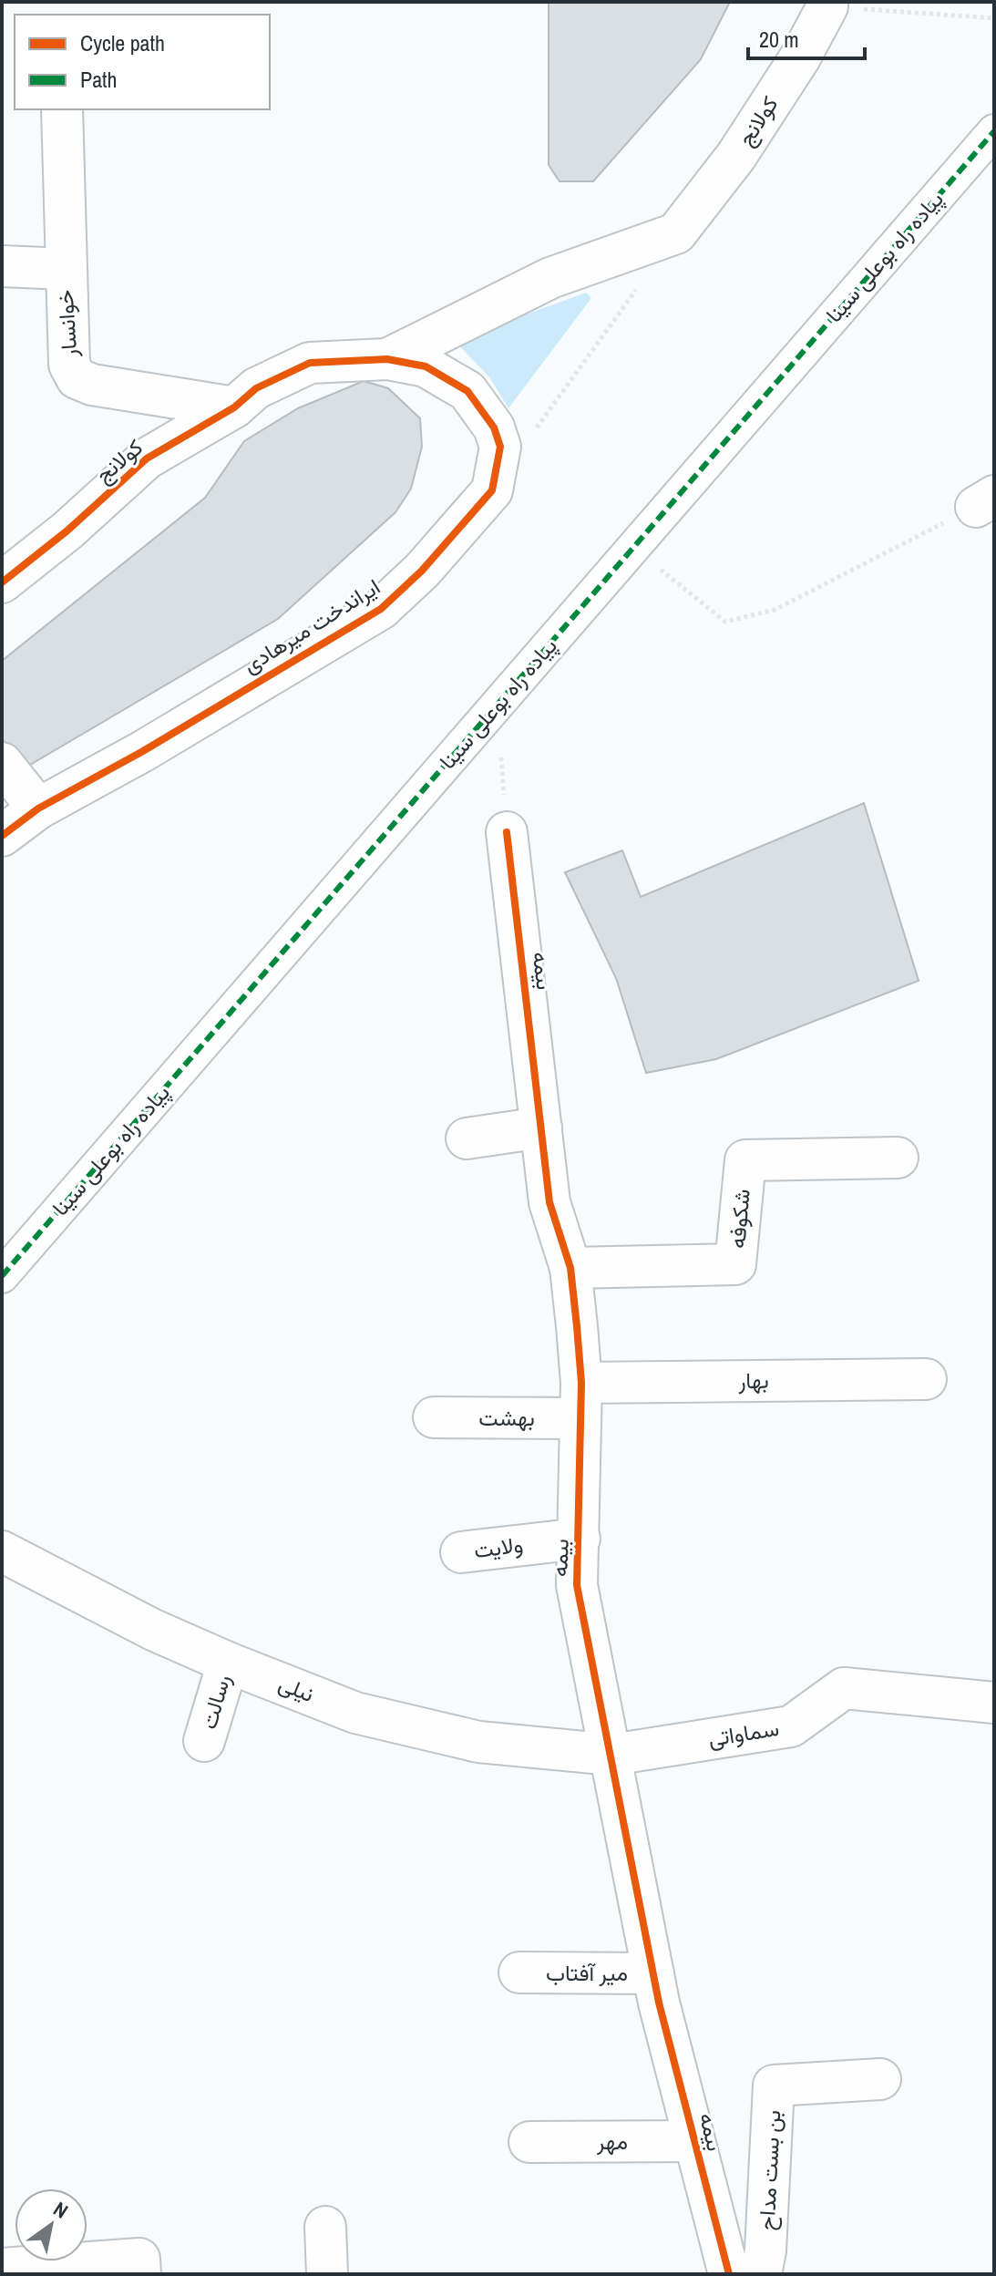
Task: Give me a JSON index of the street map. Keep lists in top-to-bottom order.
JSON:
{
  "streets": {
    "street": [
      "کولانج",
      "پیاده راه بوعلی سینا",
      "خوانسار",
      "ایراندخت میرهادی",
      "بیمه",
      "شکوفه",
      "بهار",
      "بهشت",
      "ولایت",
      "نیلی",
      "رسالت",
      "سماواتی",
      "میر آفتاب",
      "مهر",
      "بن بست مداح"
    ]
  },
  "crossings": [
    ["کولانج", "خوانسار"],
    ["کولانج", "ایراندخت میرهادی"],
    ["بیمه", "شکوفه"],
    ["بیمه", "بهار"],
    ["بیمه", "بهشت"],
    ["بیمه", "ولایت"],
    ["بیمه", "نیلی"],
    ["بیمه", "سماواتی"],
    ["بیمه", "میر آفتاب"],
    ["بیمه", "مهر"],
    ["بهار", "بهشت"],
    ["نیلی", "رسالت"],
    ["نیلی", "سماواتی"]
  ],
  "legend": ["Cycle path", "Path"],
  "scale_bar": "20 m",
  "north": "top right"
}
